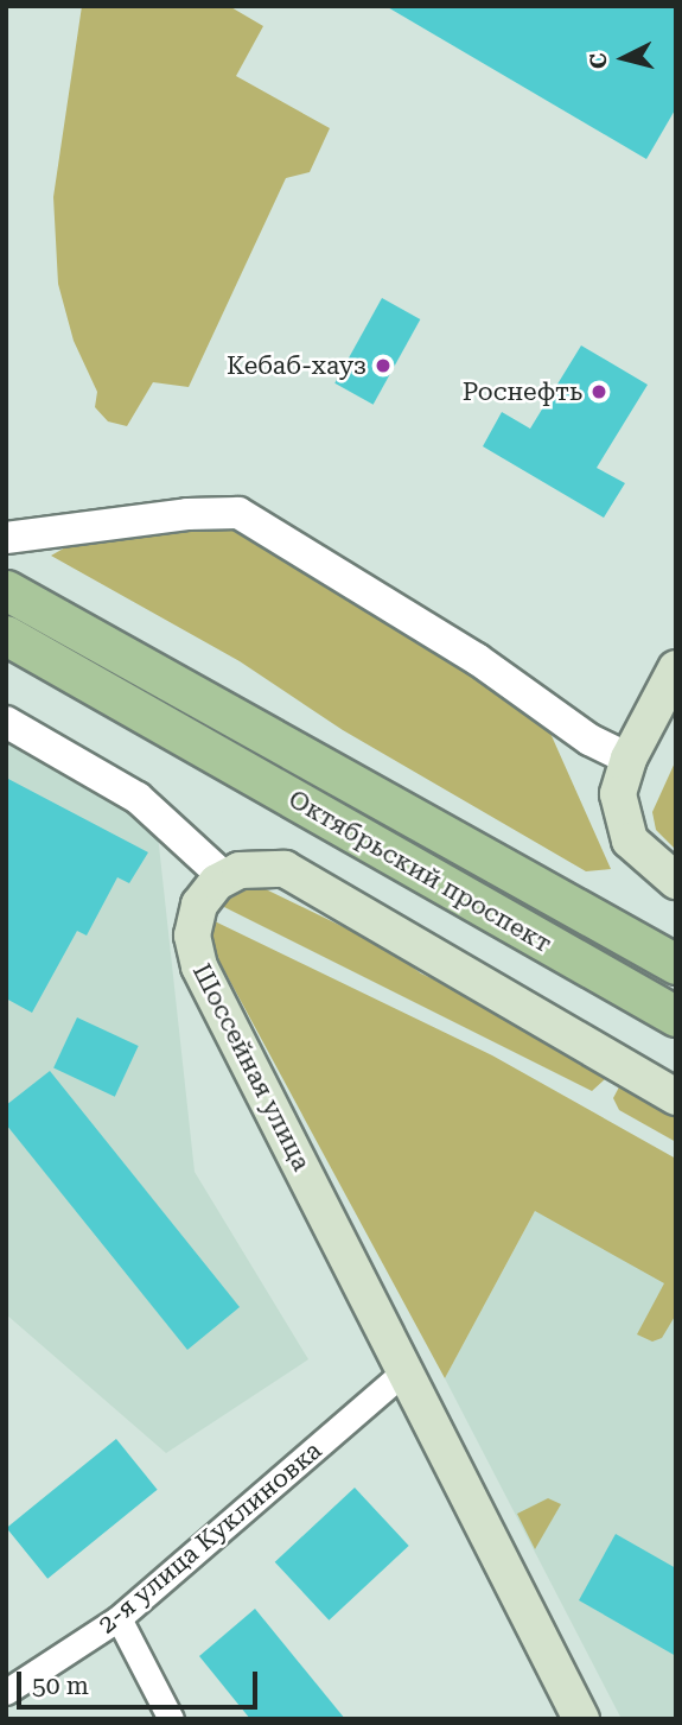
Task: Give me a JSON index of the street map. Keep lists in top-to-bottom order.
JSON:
{
  "streets": {
    "main road": ["Октябрьский проспект", "Шоссейная улица"],
    "street": ["2-я улица Куклиновка"]
  },
  "crossings": [
    ["Шоссейная улица", "2-я улица Куклиновка"]
  ],
  "places": ["Кебаб-хауз", "Роснефть"],
  "scale_bar": "50 m",
  "north": "left"
}
